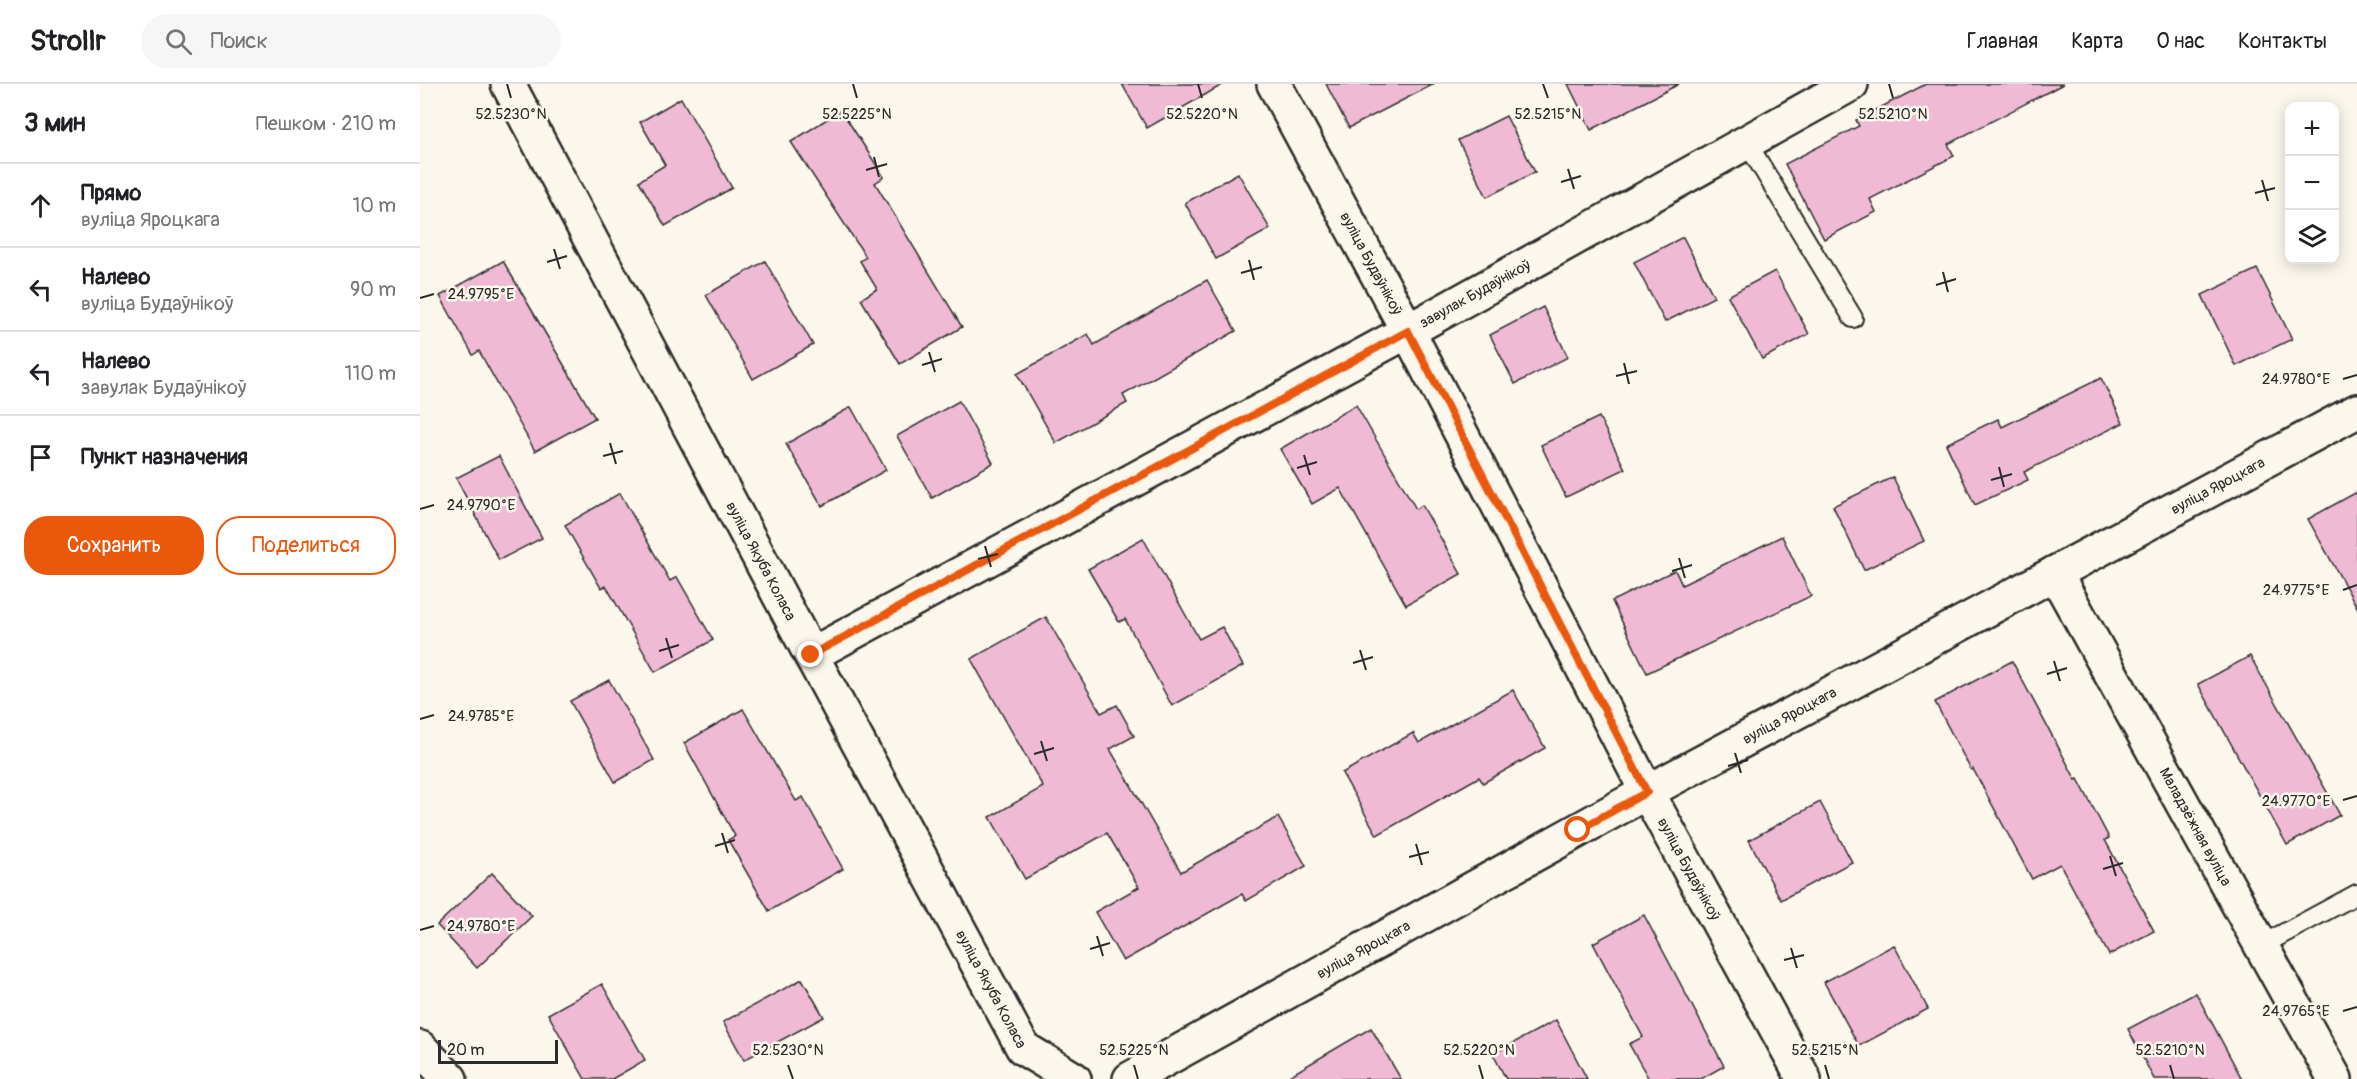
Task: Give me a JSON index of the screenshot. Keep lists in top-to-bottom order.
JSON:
{
  "streets": {
    "street": [
      "вуліца Будаўнікоў",
      "завулак Будаўнікоў",
      "вуліца Яроцкага",
      "вуліца Якуба Коласа",
      "Маладзёжная вуліца"
    ]
  },
  "crossings": [
    ["вуліца Будаўнікоў", "завулак Будаўнікоў"],
    ["вуліца Будаўнікоў", "вуліца Яроцкага"],
    ["завулак Будаўнікоў", "вуліца Якуба Коласа"],
    ["вуліца Яроцкага", "Маладзёжная вуліца"]
  ],
  "scale_bar": "20 m",
  "page": {
    "header": "Strollr",
    "search": "Поиск",
    "nav": [
      "Главная",
      "Карта",
      "О нас",
      "Контакты"
    ],
    "heading": ["3 мин", "Пешком · 210 m"],
    "map_buttons": ["+", "−"],
    "list": [
      ["Прямо", "вуліца Яроцкага", "10 m"],
      ["Налево", "вуліца Будаўнікоў", "90 m"],
      ["Налево", "завулак Будаўнікоў", "110 m"],
      "Пункт назначения"
    ],
    "buttons": ["Сохранить", "Поделиться"],
    "scale": "20 m"
  },
  "coordinates": [
    "52.5230°N",
    "52.5225°N",
    "52.5220°N",
    "52.5215°N",
    "52.5210°N",
    "24.9795°E",
    "24.9780°E",
    "24.9790°E",
    "24.9775°E",
    "24.9785°E",
    "24.9770°E",
    "24.9765°E"
  ]
}
